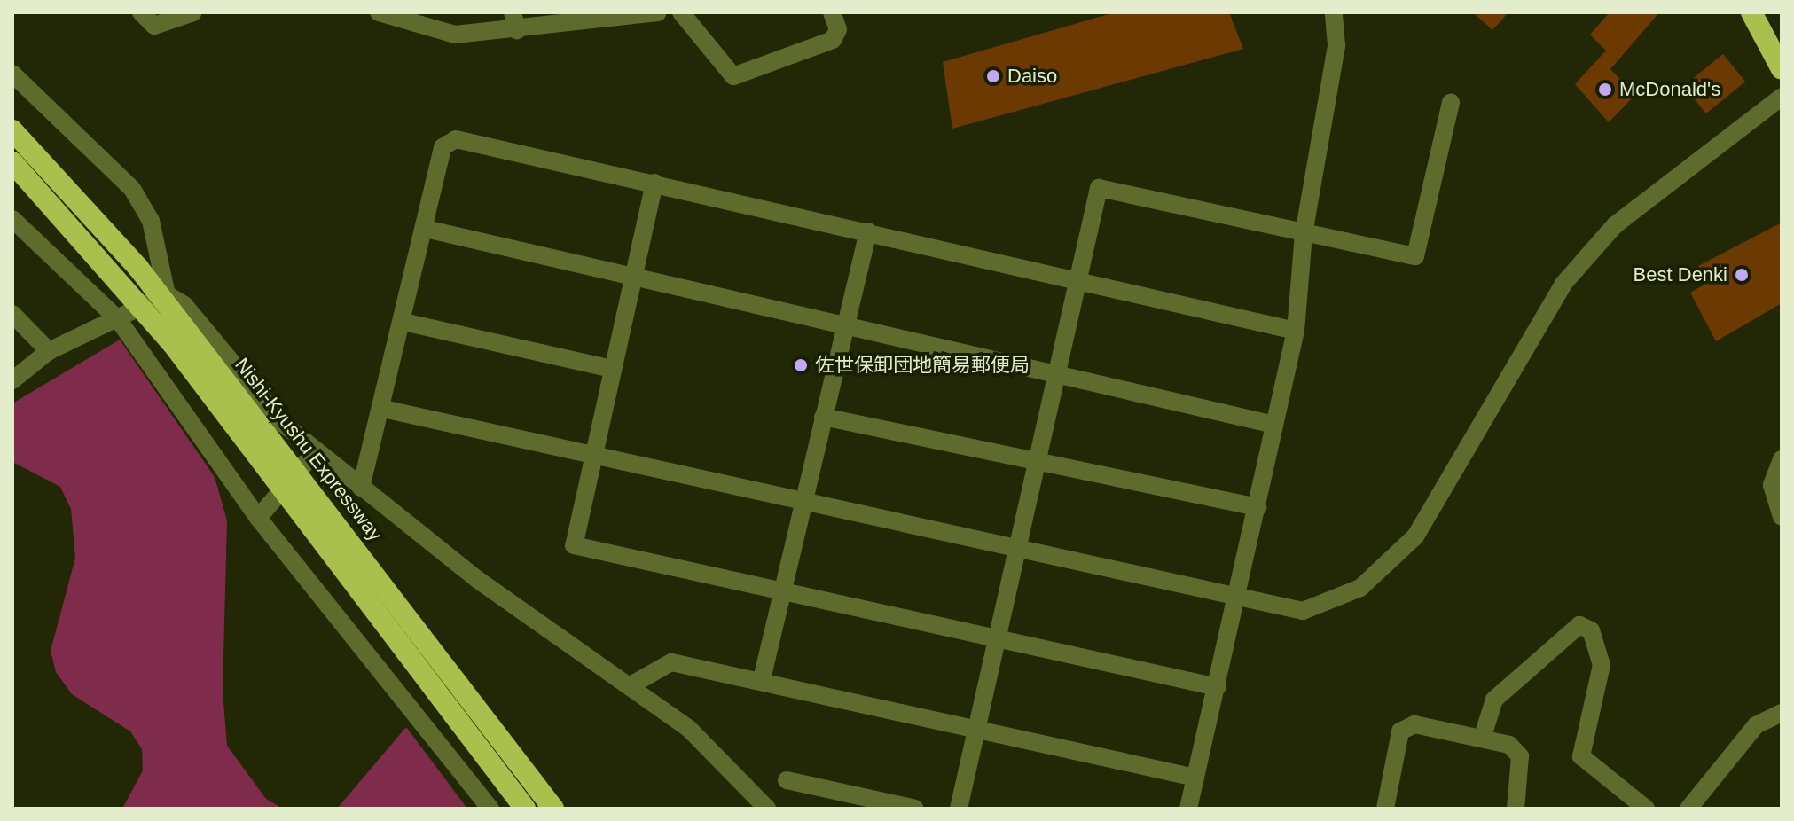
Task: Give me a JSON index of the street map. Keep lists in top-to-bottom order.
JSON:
{
  "streets": {
    "highway": ["Nishi-Kyushu Expressway"]
  },
  "places": [
    "Daiso",
    "McDonald's",
    "Best Denki",
    "佐世保卸団地簡易郵便局"
  ]
}
